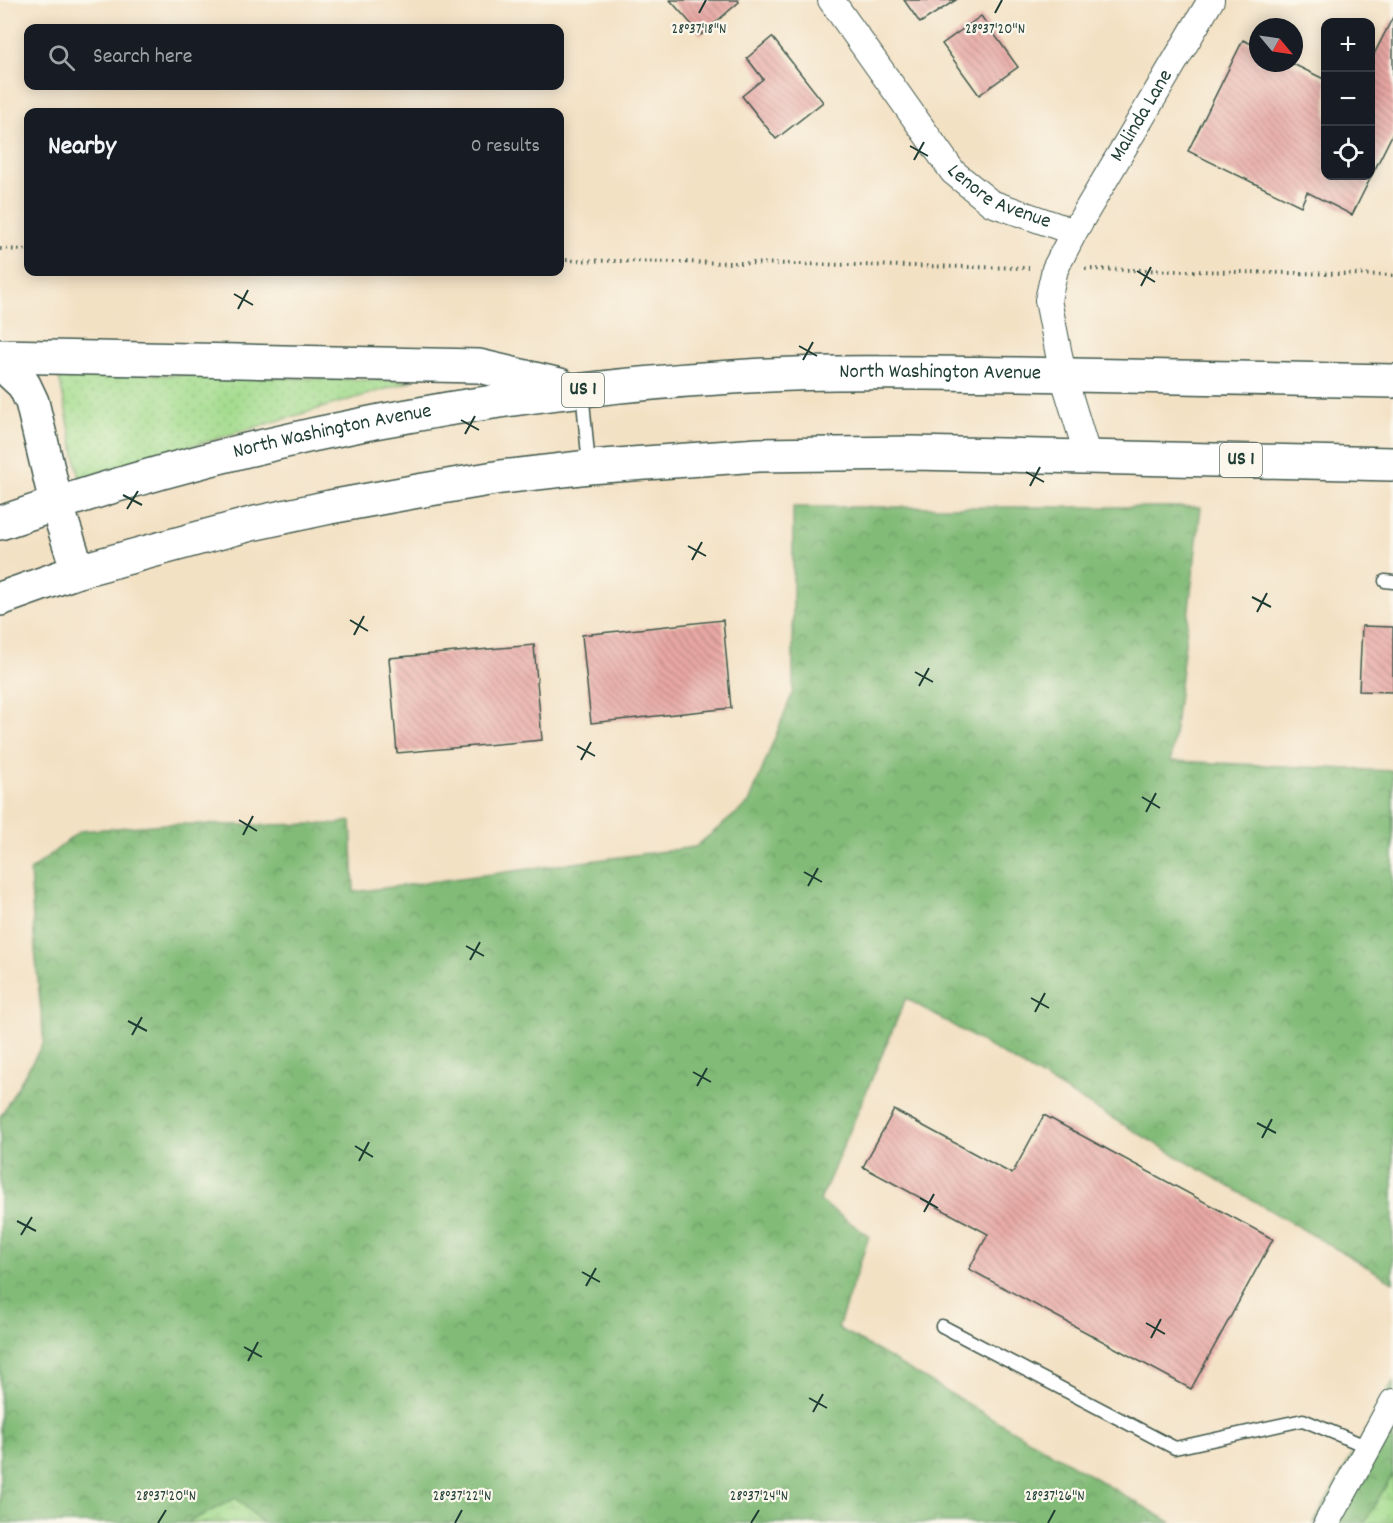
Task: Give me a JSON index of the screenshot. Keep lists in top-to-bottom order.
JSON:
{
  "streets": {
    "main road": ["North Washington Avenue", "US 1"],
    "street": ["Malinda Lane", "Lenore Avenue"]
  },
  "crossings": [
    ["Malinda Lane", "Lenore Avenue"],
    ["Malinda Lane", "North Washington Avenue"],
    ["Malinda Lane", "US 1"]
  ],
  "north": "bottom right",
  "page": {
    "map_buttons": ["+", "−"],
    "search": "Search here",
    "heading": ["Nearby", "0 results"]
  },
  "coordinates": [
    "28°37'18\"N",
    "28°37'20\"N",
    "28°37'22\"N",
    "28°37'24\"N",
    "28°37'26\"N"
  ]
}
